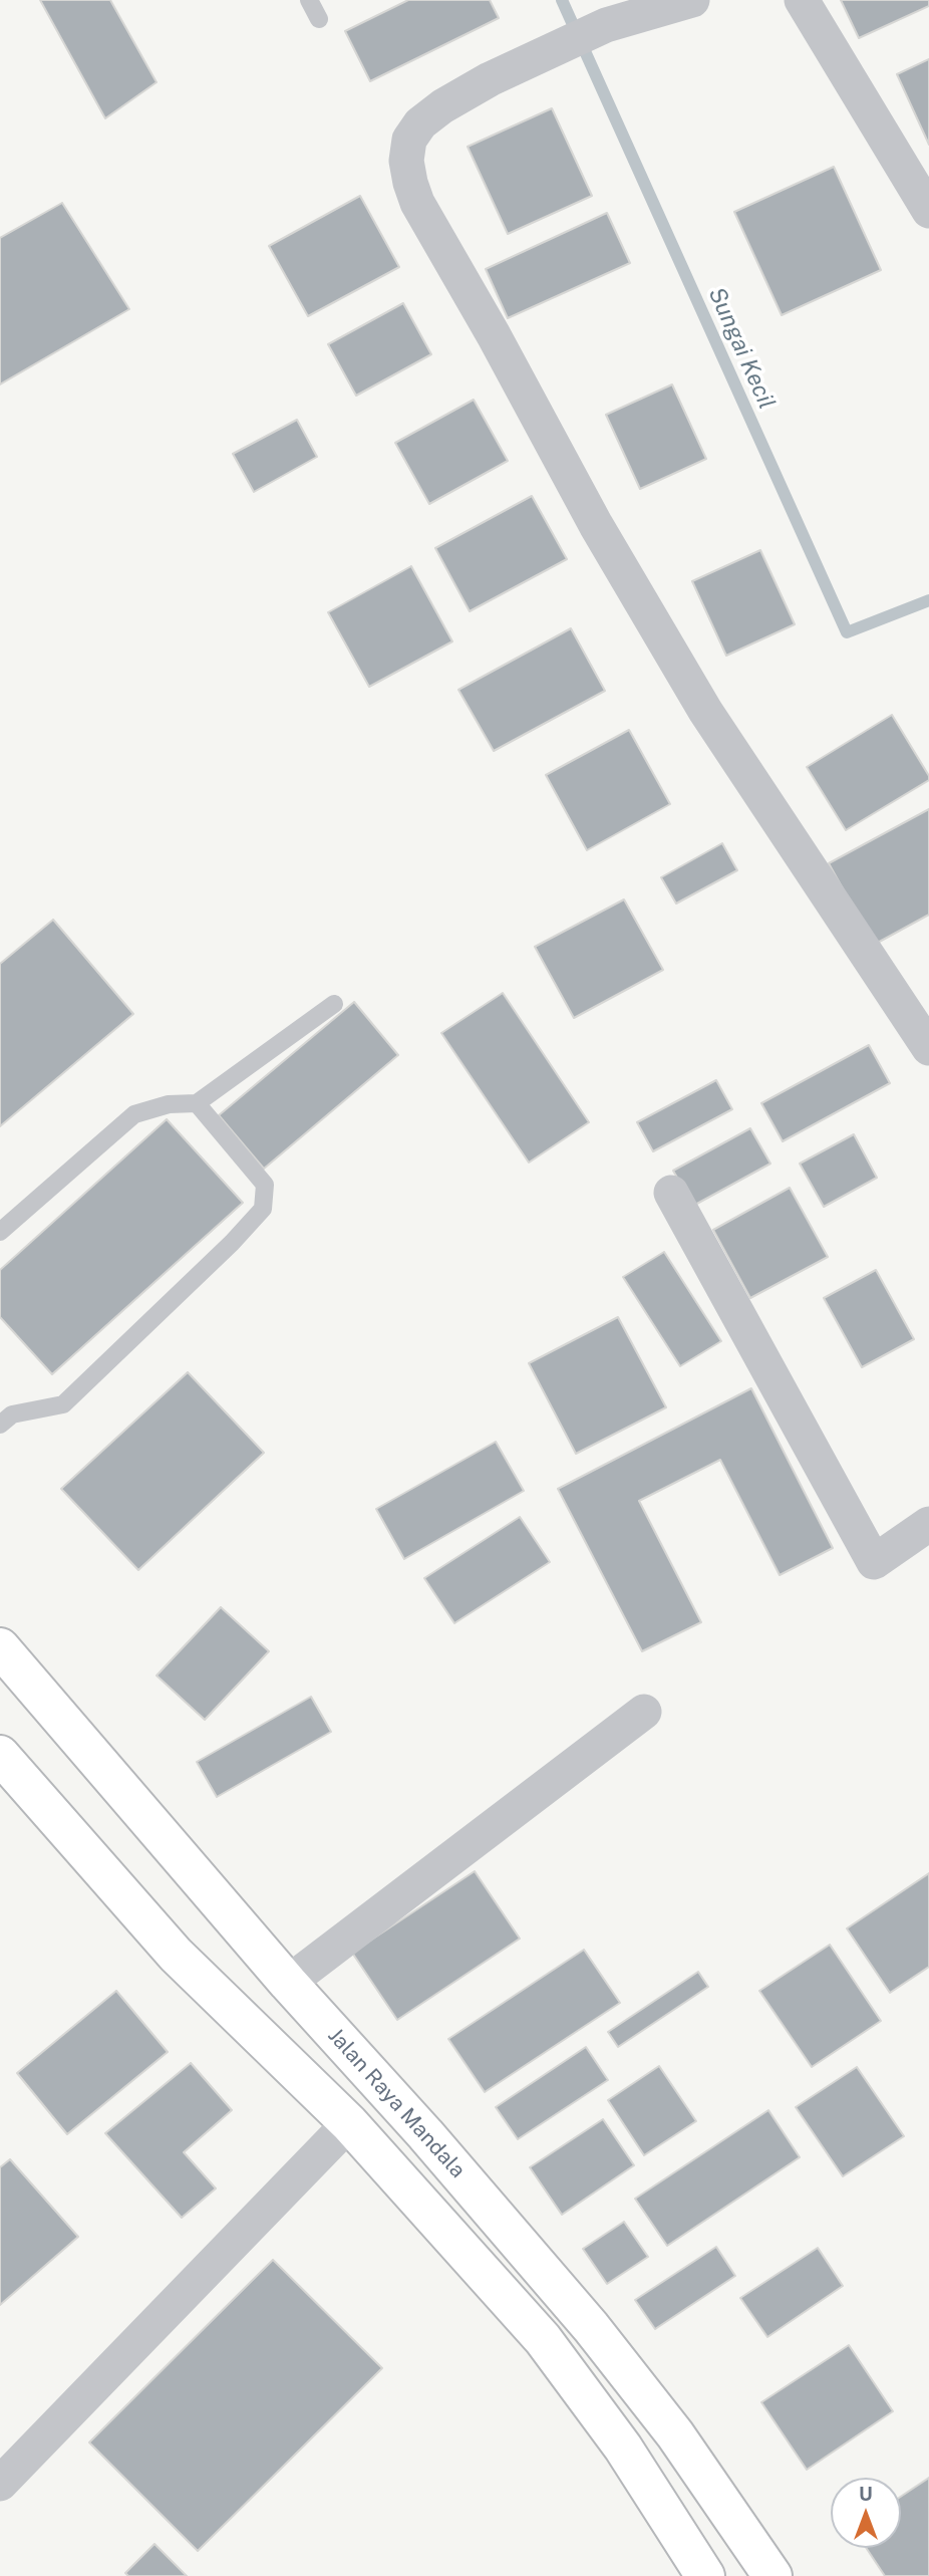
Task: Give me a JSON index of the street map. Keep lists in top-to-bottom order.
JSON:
{
  "streets": {
    "highway": ["Jalan Raya Mandala"]
  },
  "water": ["Sungai Kecil"],
  "north": "top"
}
